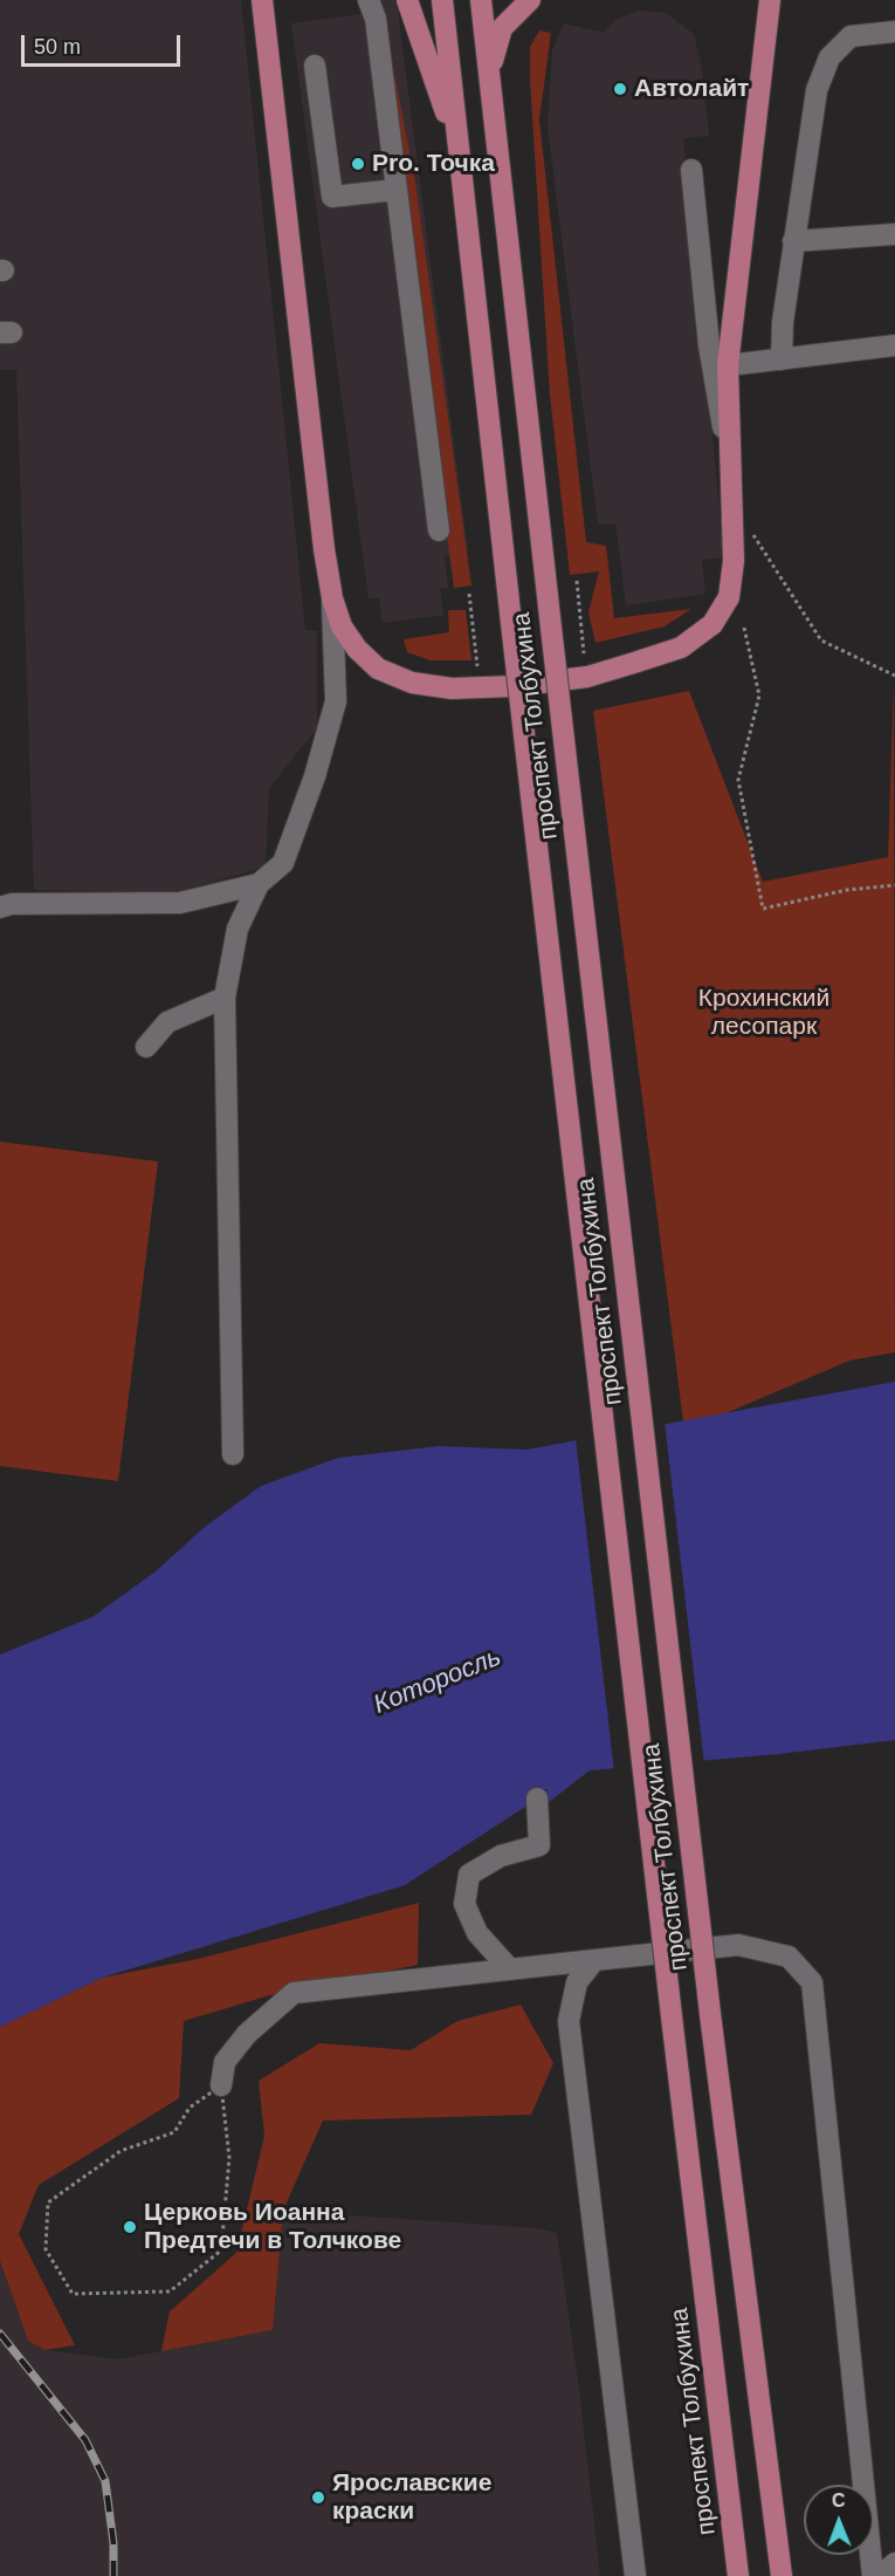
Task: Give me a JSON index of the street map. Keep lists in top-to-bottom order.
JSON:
{
  "streets": {
    "main road": ["проспект Толбухина"]
  },
  "water": ["Которосль"],
  "parks": ["Крохинский лесопарк"],
  "places": [
    "Автолайт",
    "Pro. Точка",
    "Церковь Иоанна Предтечи в Толчкове",
    "Ярославские краски"
  ],
  "scale_bar": "50 m",
  "north": "top"
}
